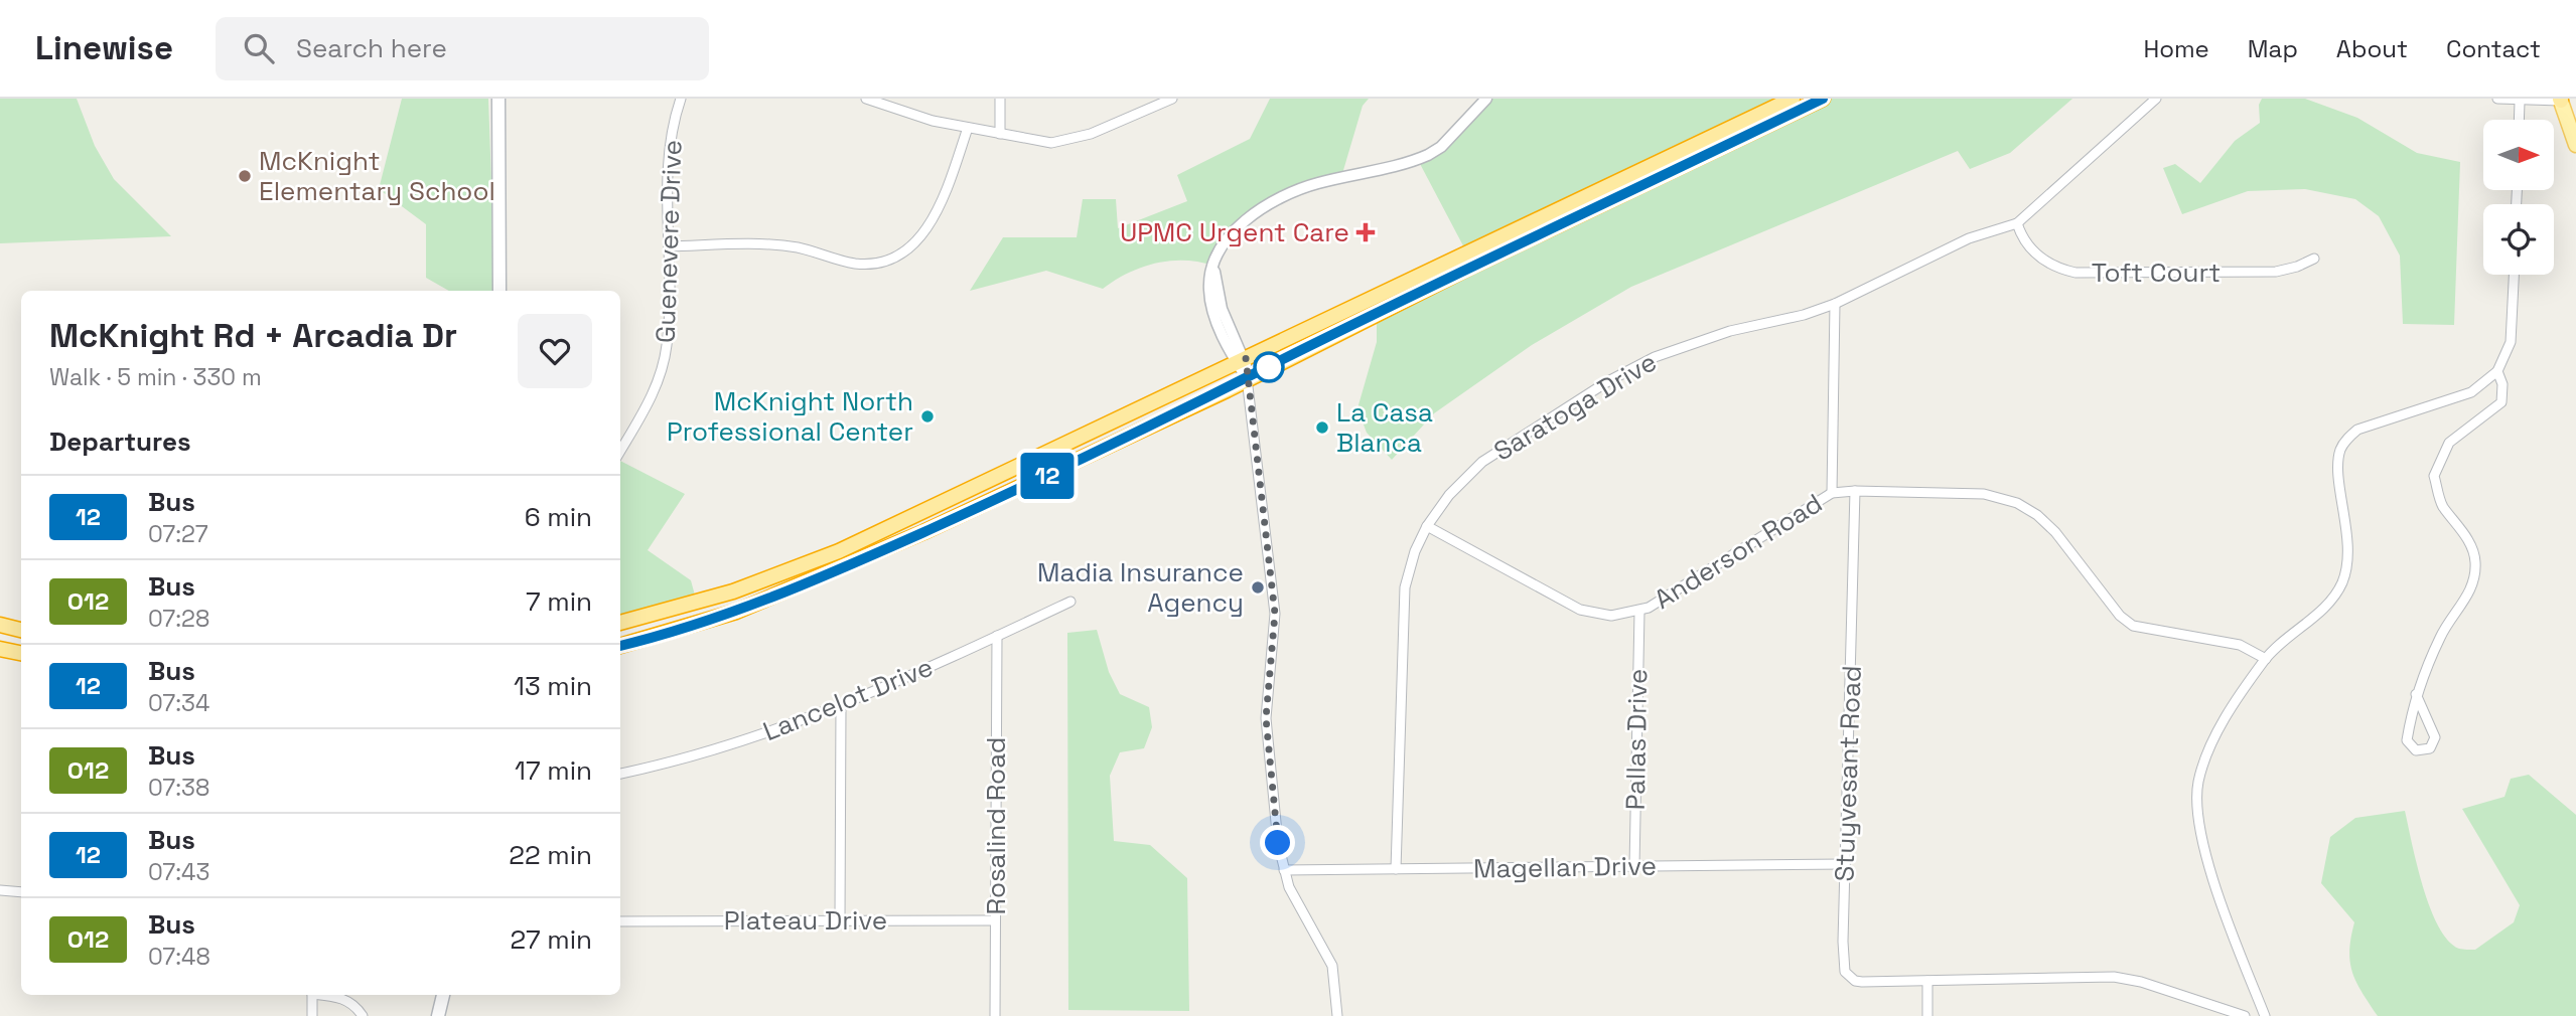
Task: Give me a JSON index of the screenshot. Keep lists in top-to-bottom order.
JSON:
{
  "streets": {
    "street": [
      "Guenevere Drive",
      "Toft Court",
      "Saratoga Drive",
      "Anderson Road",
      "Lancelot Drive",
      "Pallas Drive",
      "Stuyvesant Road",
      "Rosalind Road",
      "Magellan Drive",
      "Plateau Drive"
    ]
  },
  "crossings": [
    ["Toft Court", "Saratoga Drive"],
    ["Saratoga Drive", "Anderson Road"],
    ["Saratoga Drive", "Magellan Drive"],
    ["Anderson Road", "Pallas Drive"],
    ["Anderson Road", "Stuyvesant Road"],
    ["Lancelot Drive", "Rosalind Road"],
    ["Pallas Drive", "Magellan Drive"],
    ["Stuyvesant Road", "Magellan Drive"],
    ["Rosalind Road", "Plateau Drive"]
  ],
  "places": {
    "other": [
      "McKnight Elementary School",
      "McKnight North Professional Center",
      "La Casa Blanca",
      "Madia Insurance Agency"
    ],
    "health": ["UPMC Urgent Care"]
  },
  "lines": ["bus line 12"],
  "north": "right",
  "page": {
    "header": "Linewise",
    "search": "Search here",
    "nav": [
      "Home",
      "Map",
      "About",
      "Contact"
    ],
    "on_map": "12",
    "heading": [
      ["McKnight Rd + Arcadia Dr", "Walk · 5 min · 330 m"],
      "Departures"
    ],
    "list": [
      {
        "mark": "12",
        "name": "Bus",
        "note": "07:27",
        "value": "6 min"
      },
      {
        "mark": "O12",
        "name": "Bus",
        "note": "07:28",
        "value": "7 min"
      },
      {
        "mark": "12",
        "name": "Bus",
        "note": "07:34",
        "value": "13 min"
      },
      {
        "mark": "O12",
        "name": "Bus",
        "note": "07:38",
        "value": "17 min"
      },
      {
        "mark": "12",
        "name": "Bus",
        "note": "07:43",
        "value": "22 min"
      },
      {
        "mark": "O12",
        "name": "Bus",
        "note": "07:48",
        "value": "27 min"
      }
    ]
  }
}
